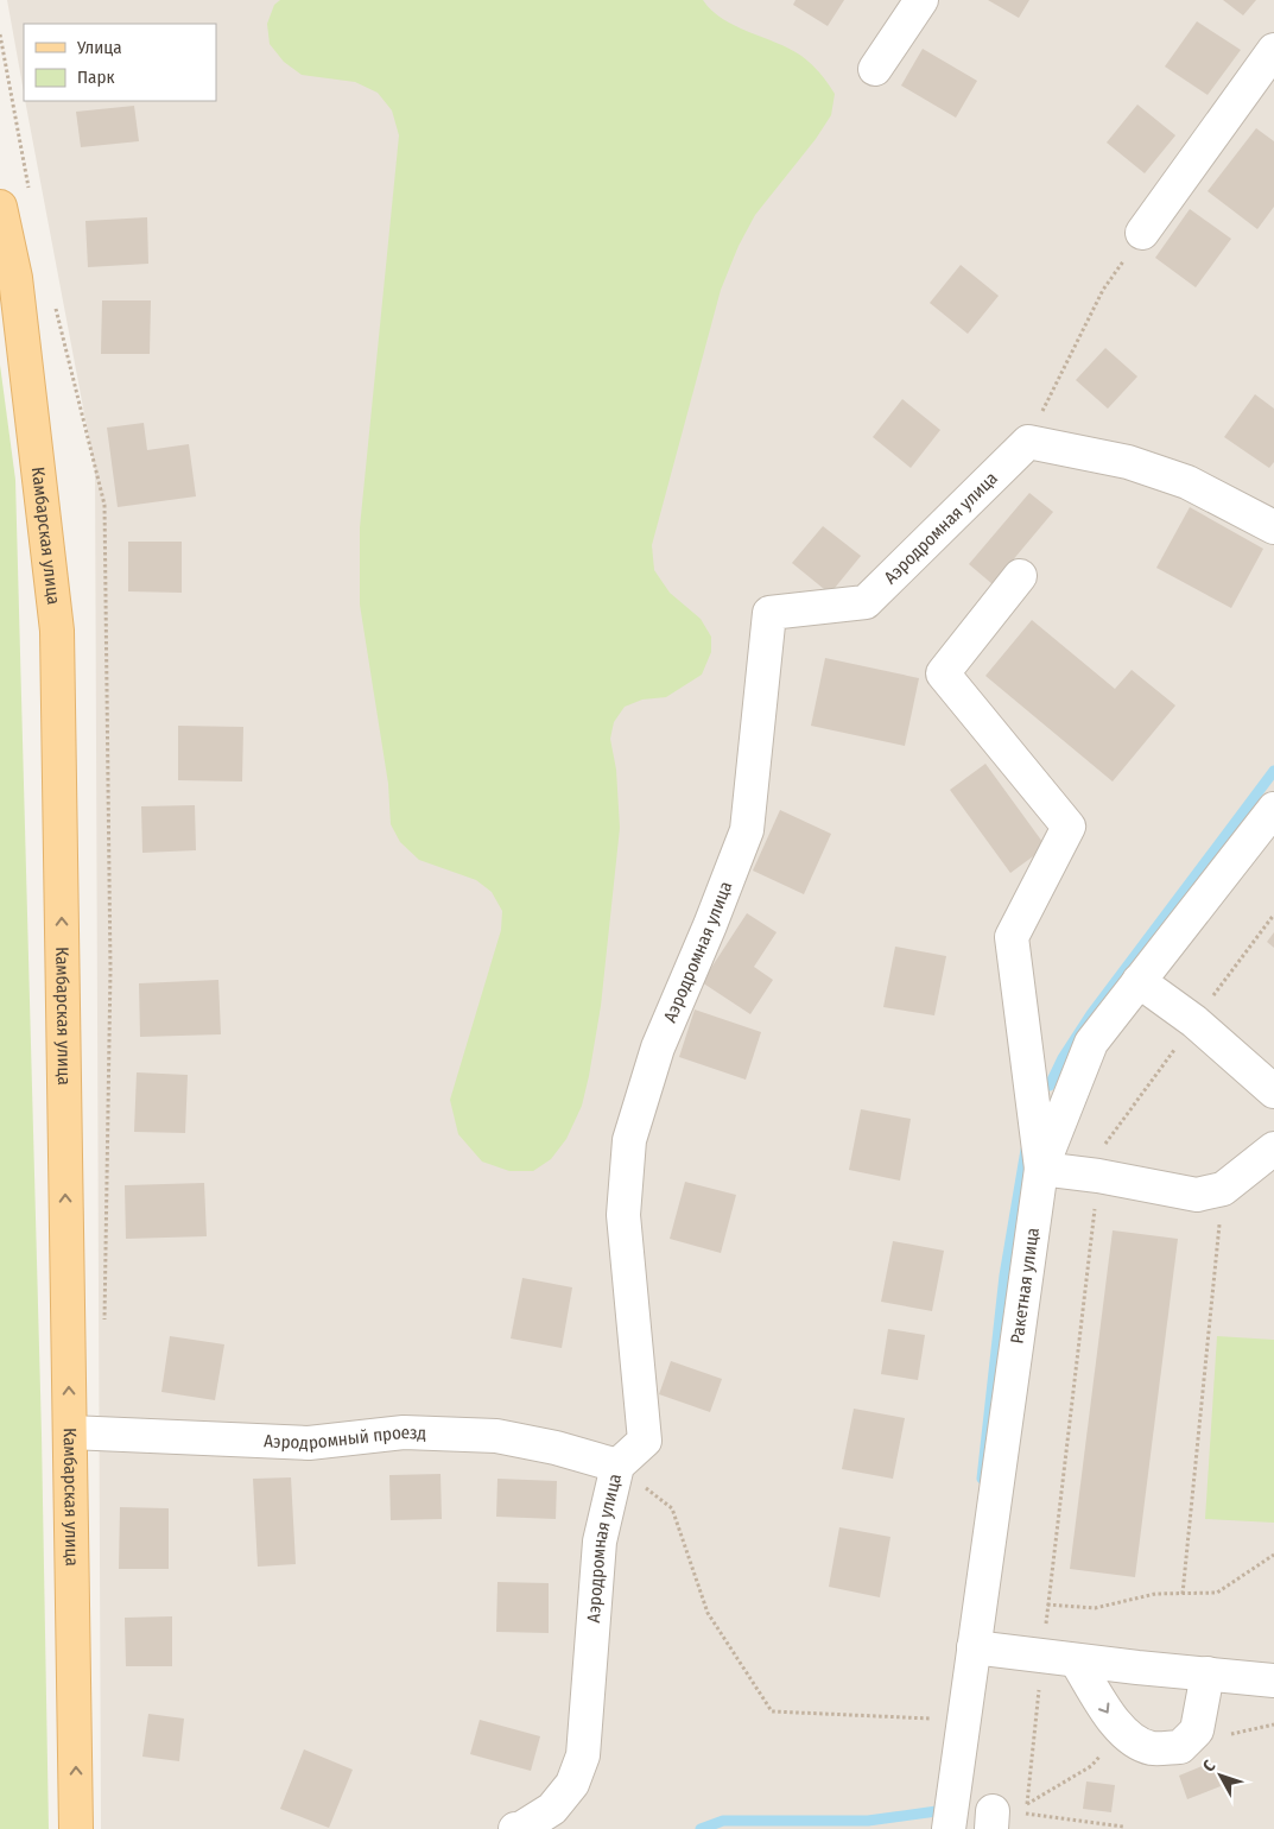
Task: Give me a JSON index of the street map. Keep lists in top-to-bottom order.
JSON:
{
  "streets": {
    "main road": ["Камбарская улица"],
    "street": ["Аэродромная улица", "Ракетная улица", "Аэродромный проезд"]
  },
  "crossings": [
    ["Аэродромная улица", "Аэродромный проезд"],
    ["Камбарская улица", "Аэродромный проезд"]
  ],
  "one_way": ["Камбарская улица"],
  "legend": ["Улица", "Парк"],
  "north": "top left"
}
